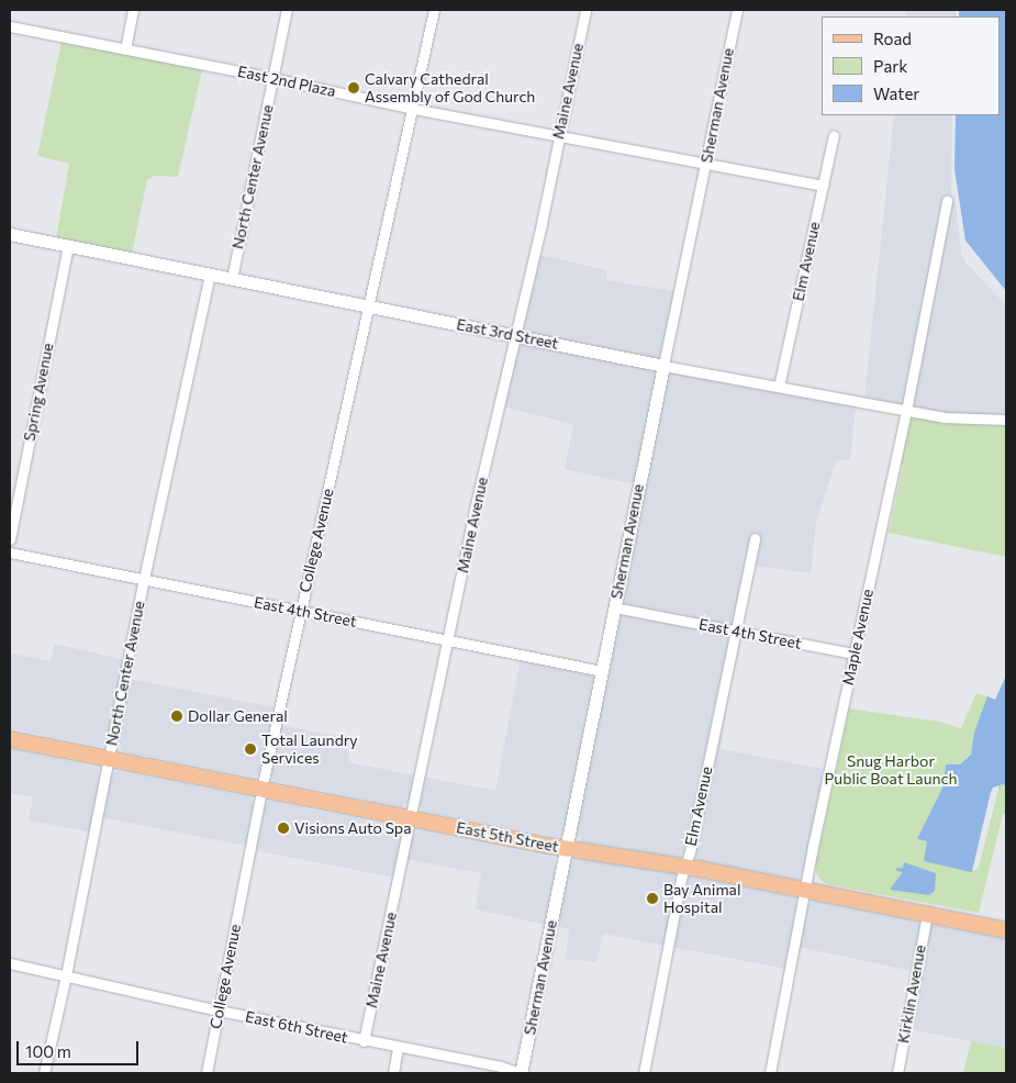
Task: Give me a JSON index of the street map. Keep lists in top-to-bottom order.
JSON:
{
  "streets": {
    "main road": ["East 5th Street"],
    "street": [
      "East 2nd Plaza",
      "Maine Avenue",
      "Sherman Avenue",
      "North Center Avenue",
      "Elm Avenue",
      "East 3rd Street",
      "Spring Avenue",
      "College Avenue",
      "East 4th Street",
      "Maple Avenue",
      "Kirklin Avenue",
      "East 6th Street"
    ]
  },
  "crossings": [
    ["East 2nd Plaza", "Maine Avenue"],
    ["East 2nd Plaza", "Sherman Avenue"],
    ["East 2nd Plaza", "North Center Avenue"],
    ["East 2nd Plaza", "Elm Avenue"],
    ["East 2nd Plaza", "College Avenue"],
    ["Maine Avenue", "East 3rd Street"],
    ["Maine Avenue", "East 4th Street"],
    ["Maine Avenue", "East 5th Street"],
    ["Maine Avenue", "East 6th Street"],
    ["Sherman Avenue", "East 3rd Street"],
    ["Sherman Avenue", "East 4th Street"],
    ["Sherman Avenue", "East 5th Street"],
    ["Sherman Avenue", "East 6th Street"],
    ["North Center Avenue", "East 3rd Street"],
    ["North Center Avenue", "East 4th Street"],
    ["North Center Avenue", "East 5th Street"],
    ["North Center Avenue", "East 6th Street"],
    ["Elm Avenue", "East 3rd Street"],
    ["Elm Avenue", "East 4th Street"],
    ["Elm Avenue", "East 5th Street"],
    ["East 3rd Street", "Spring Avenue"],
    ["East 3rd Street", "College Avenue"],
    ["East 3rd Street", "Maple Avenue"],
    ["College Avenue", "East 4th Street"],
    ["College Avenue", "East 5th Street"],
    ["College Avenue", "East 6th Street"],
    ["East 4th Street", "Maple Avenue"],
    ["Maple Avenue", "East 5th Street"],
    ["East 5th Street", "Kirklin Avenue"]
  ],
  "parks": ["Snug Harbor Public Boat Launch"],
  "places": [
    "Calvary Cathedral Assembly of God Church",
    "Dollar General",
    "Total Laundry Services",
    "Visions Auto Spa",
    "Bay Animal Hospital"
  ],
  "legend": ["Road", "Park", "Water"],
  "scale_bar": "100 m"
}
